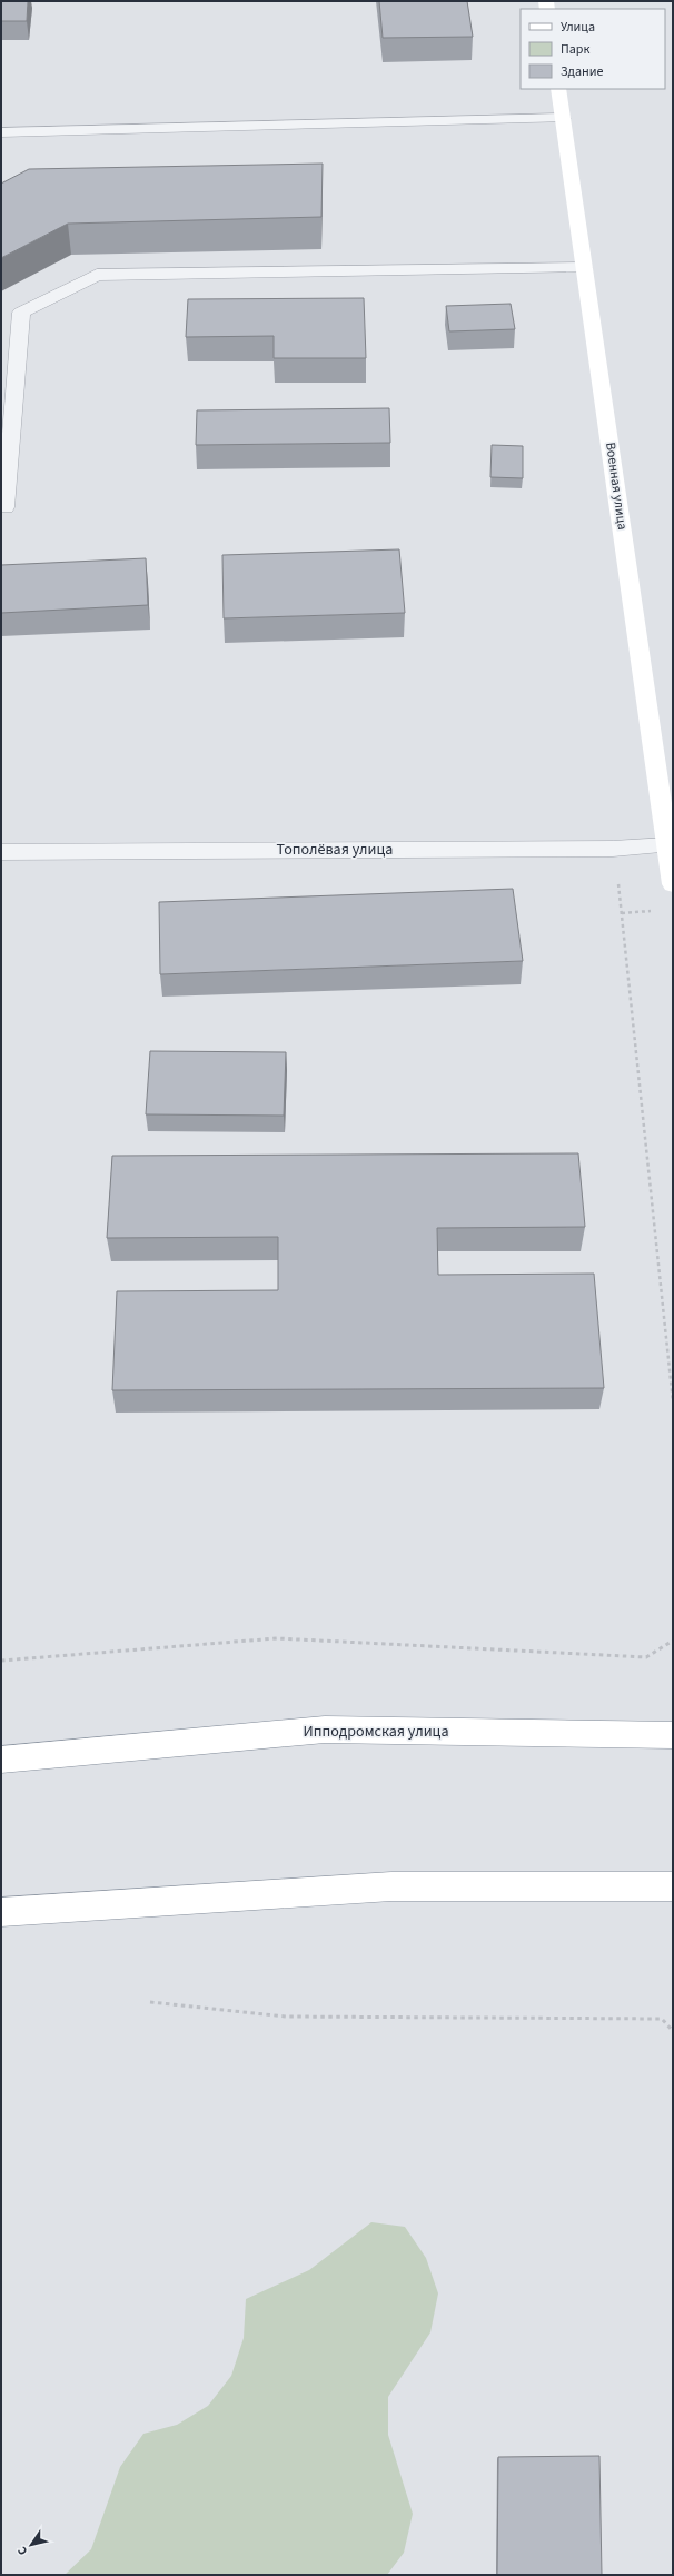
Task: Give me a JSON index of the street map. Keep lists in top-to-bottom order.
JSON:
{
  "streets": {
    "main road": ["Военная улица", "Ипподромская улица"],
    "street": ["Тополёвая улица"]
  },
  "crossings": [
    ["Военная улица", "Тополёвая улица"]
  ],
  "legend": ["Улица", "Парк", "Здание"],
  "north": "bottom left"
}
